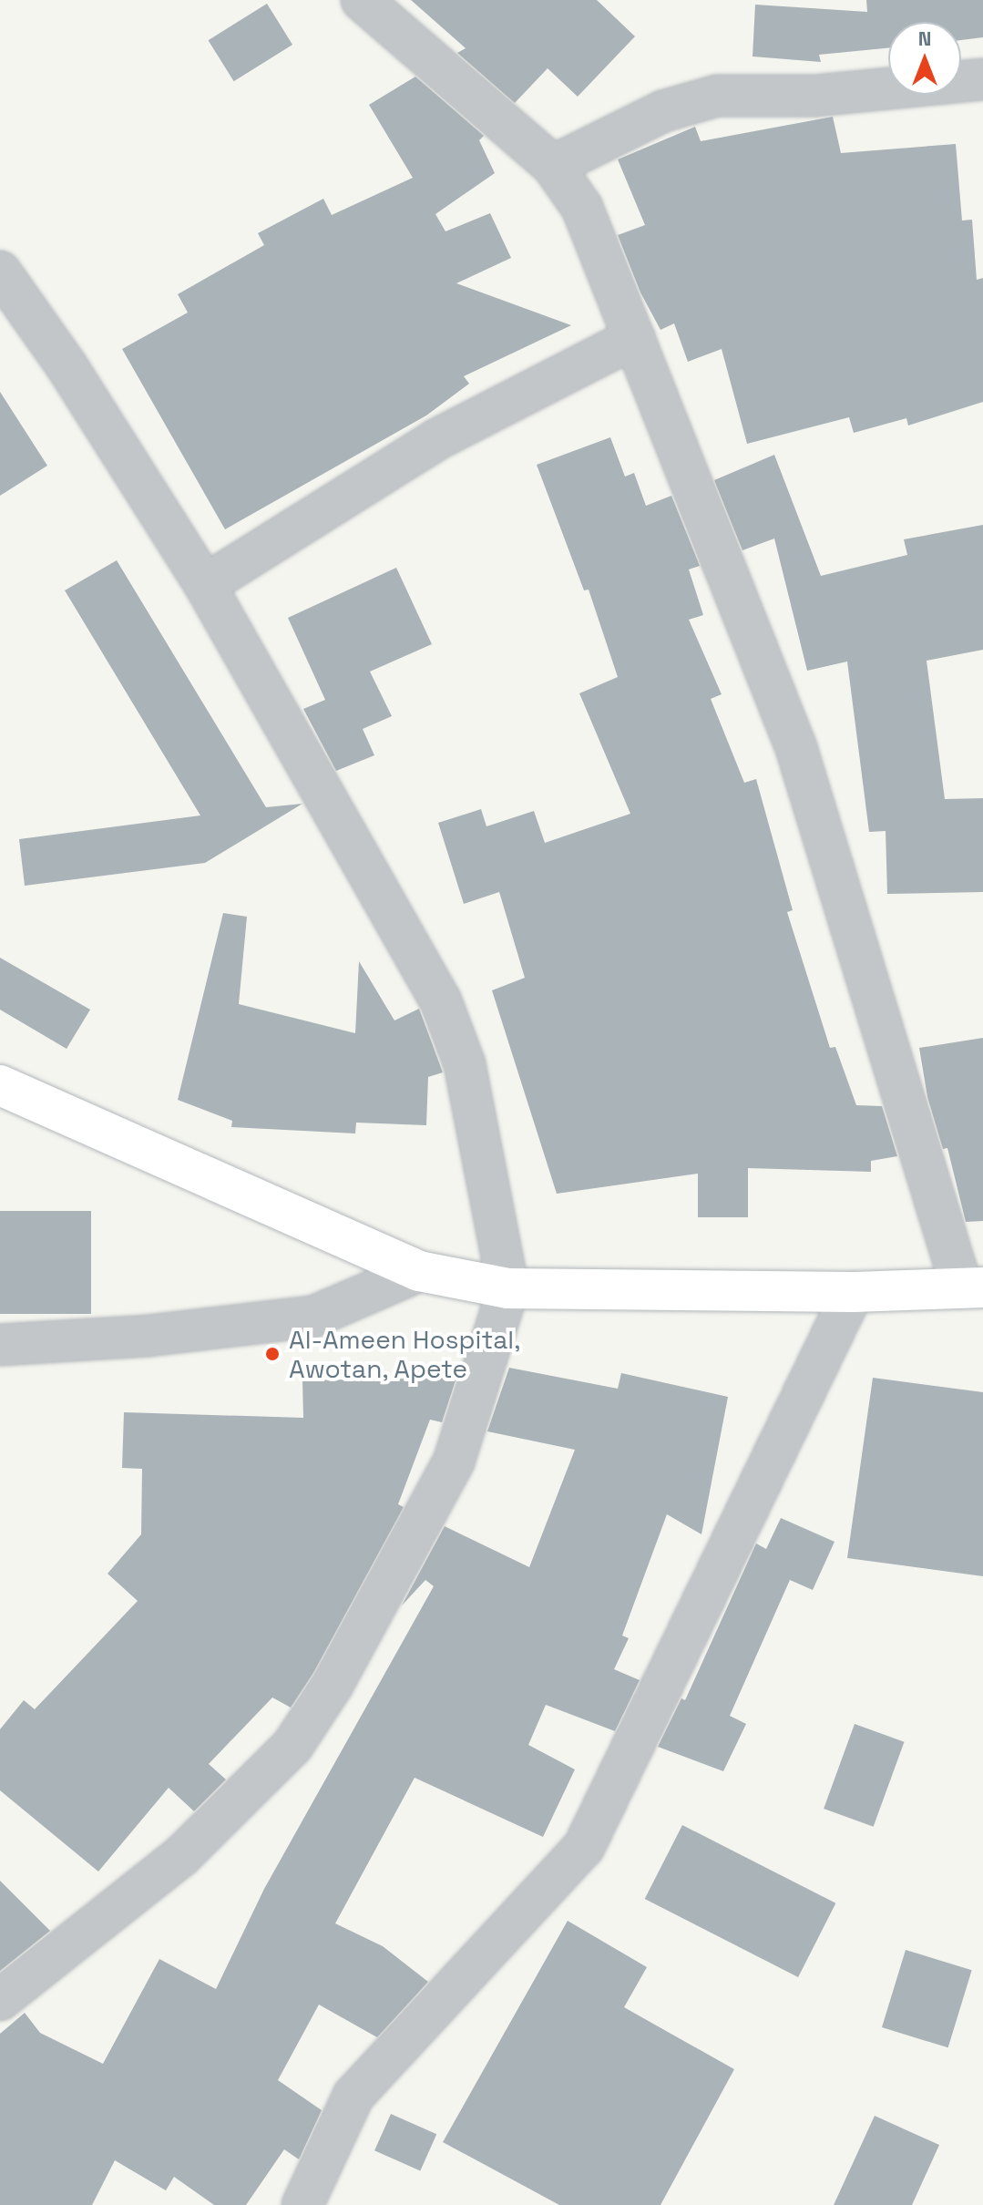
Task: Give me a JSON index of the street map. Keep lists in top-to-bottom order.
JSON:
{
  "places": ["Al-Ameen Hospital, Awotan, Apete"],
  "north": "top"
}
